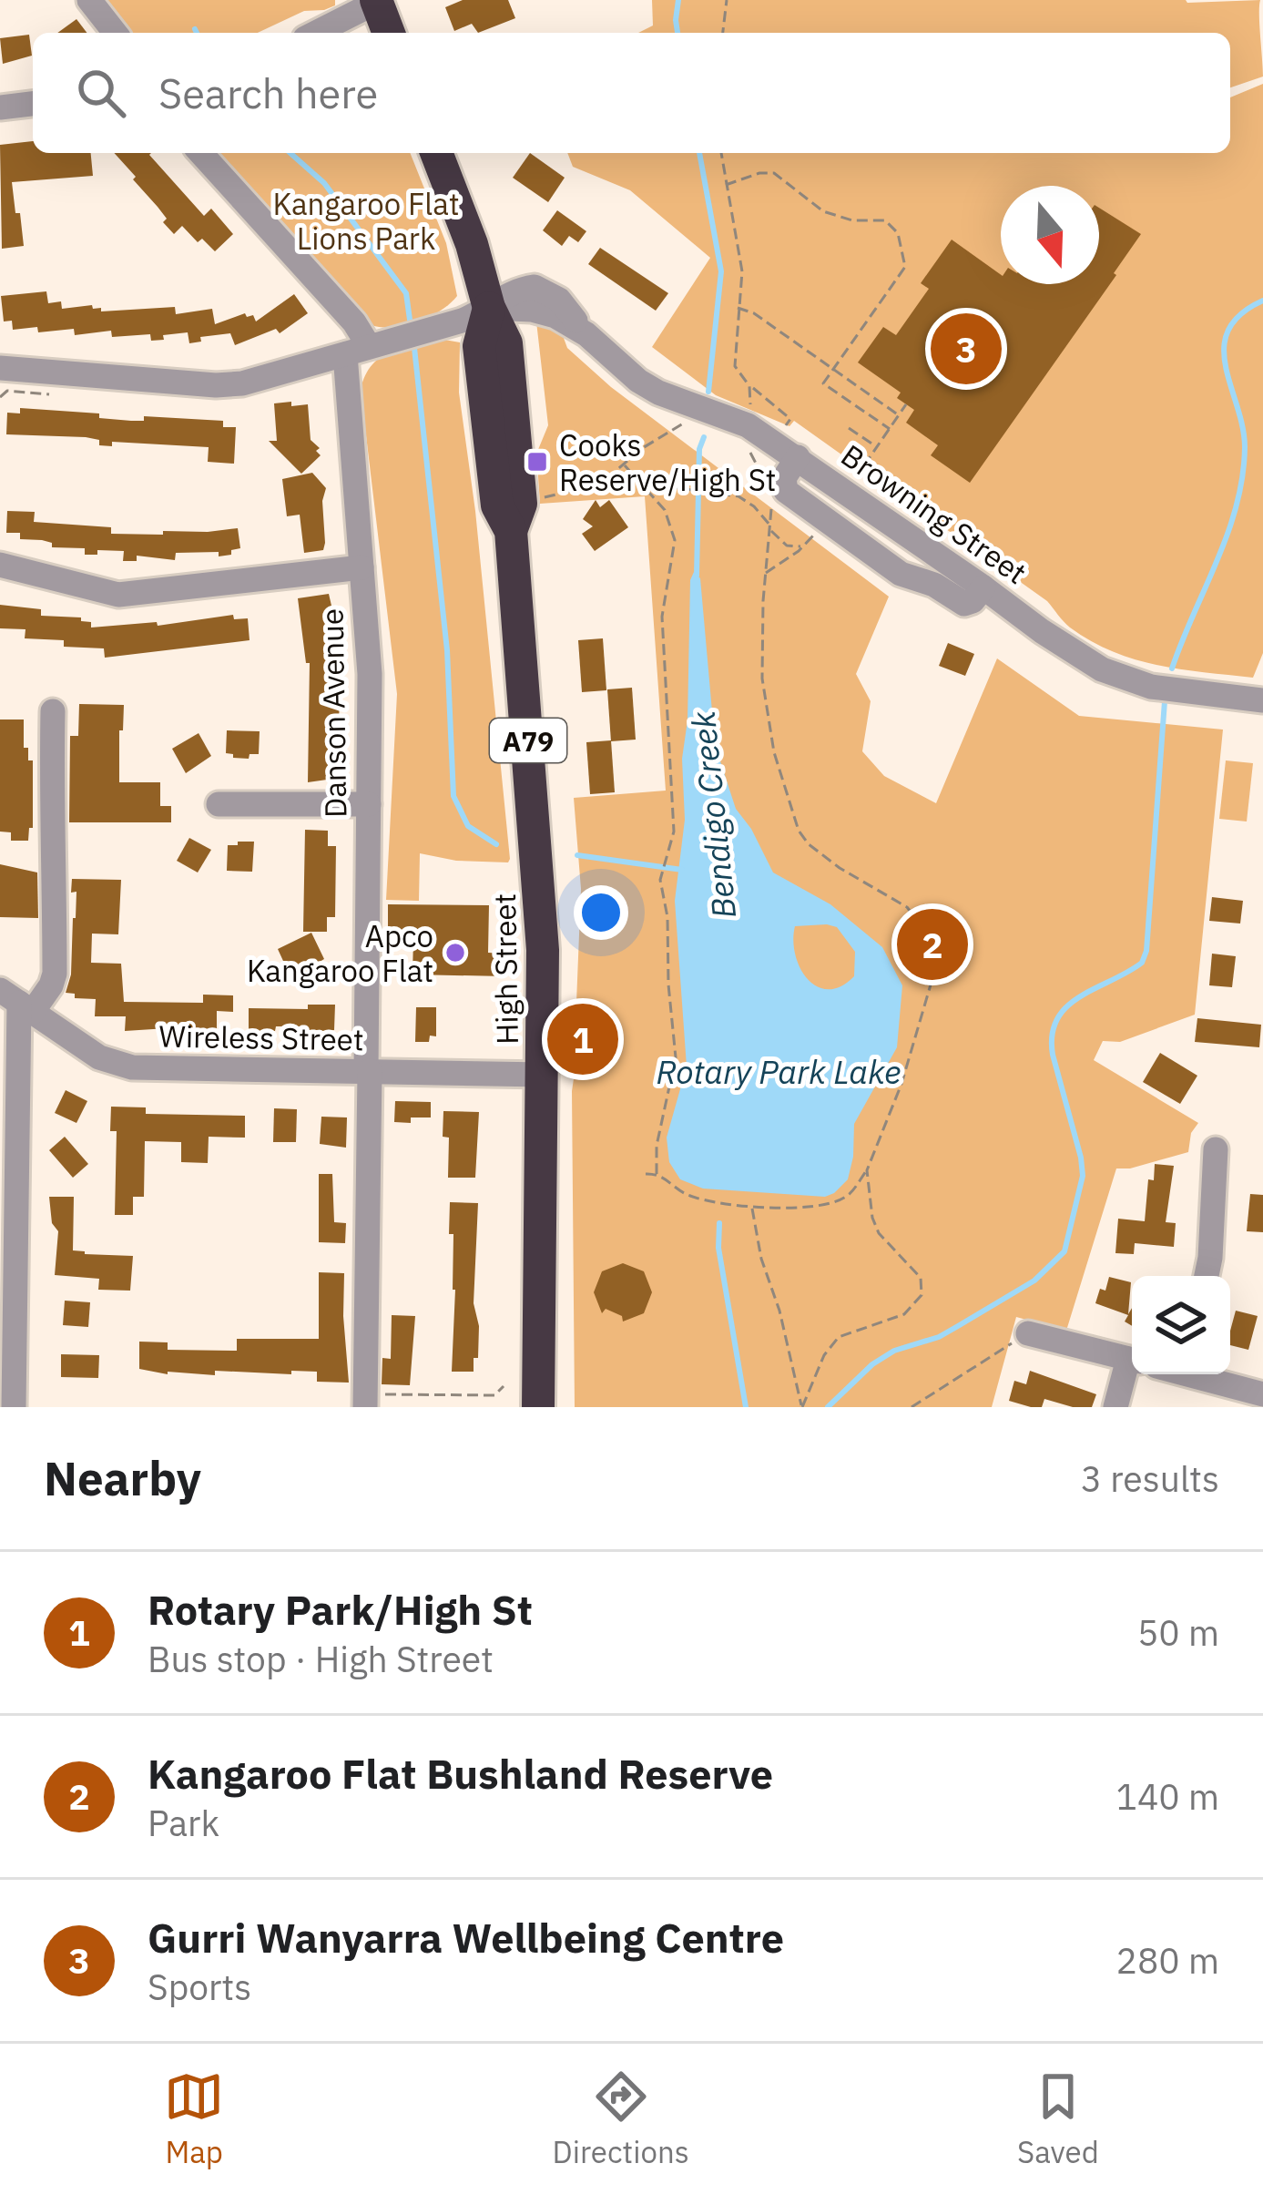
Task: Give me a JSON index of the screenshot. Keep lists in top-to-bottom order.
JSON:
{
  "streets": {
    "highway": ["A79", "High Street"],
    "street": ["Browning Street", "Danson Avenue", "Wireless Street"]
  },
  "crossings": [
    ["Browning Street", "High Street"],
    ["Danson Avenue", "Wireless Street"],
    ["High Street", "Wireless Street"]
  ],
  "water": ["Bendigo Creek", "Rotary Park Lake"],
  "parks": ["Kangaroo Flat Lions Park"],
  "places": {
    "transit": ["Cooks Reserve/High St"],
    "other": ["Apco Kangaroo Flat"]
  },
  "north": "bottom",
  "page": {
    "search": "Search here",
    "pins": ["3", "2", "1"],
    "heading": ["Nearby", "3 results"],
    "list": [
      {
        "mark": "1",
        "name": "Rotary Park/High St",
        "note": "Bus stop · High Street",
        "value": "50 m"
      },
      {
        "mark": "2",
        "name": "Kangaroo Flat Bushland Reserve",
        "note": "Park",
        "value": "140 m"
      },
      {
        "mark": "3",
        "name": "Gurri Wanyarra Wellbeing Centre",
        "note": "Sports",
        "value": "280 m"
      }
    ],
    "nav": ["Map", "Directions", "Saved"]
  }
}
